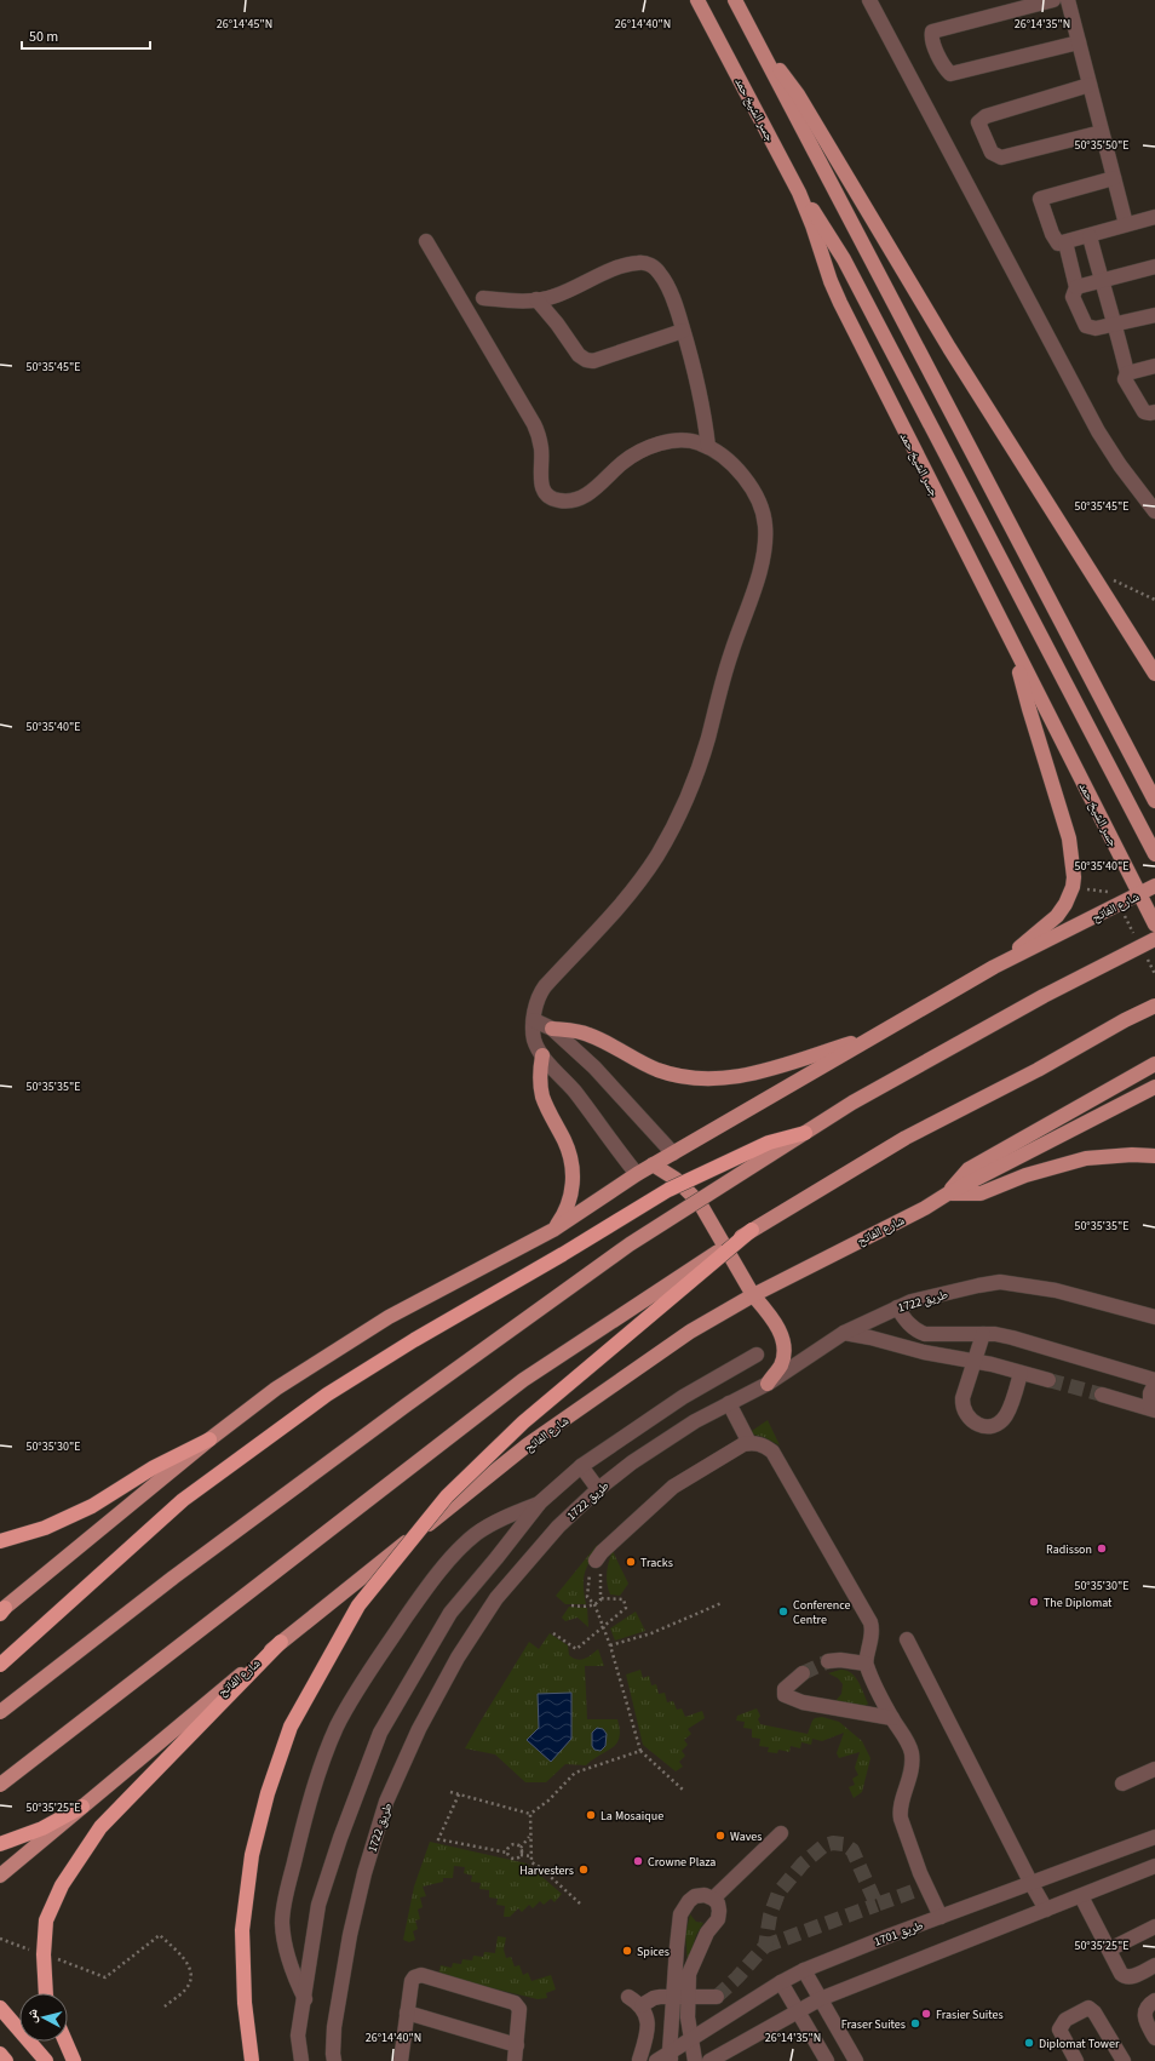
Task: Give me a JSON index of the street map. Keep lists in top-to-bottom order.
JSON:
{
  "streets": {
    "main road": ["جسر الشيخ حمد", "شارع الفاتح"],
    "street": ["طريق 1722", "طريق 1701"]
  },
  "crossings": [
    ["جسر الشيخ حمد", "شارع الفاتح"]
  ],
  "places": [
    "Radisson",
    "Tracks",
    "The Diplomat",
    "Conference Centre",
    "La Mosaique",
    "Waves",
    "Crowne Plaza",
    "Harvesters",
    "Spices",
    "Frasier Suites",
    "Fraser Suites",
    "Diplomat Tower"
  ],
  "scale_bar": "50 m",
  "north": "left",
  "coordinates": [
    "26°14'45\"N",
    "26°14'40\"N",
    "26°14'35\"N",
    "50°35'50\"E",
    "50°35'45\"E",
    "50°35'40\"E",
    "50°35'35\"E",
    "50°35'30\"E",
    "50°35'25\"E"
  ]
}
